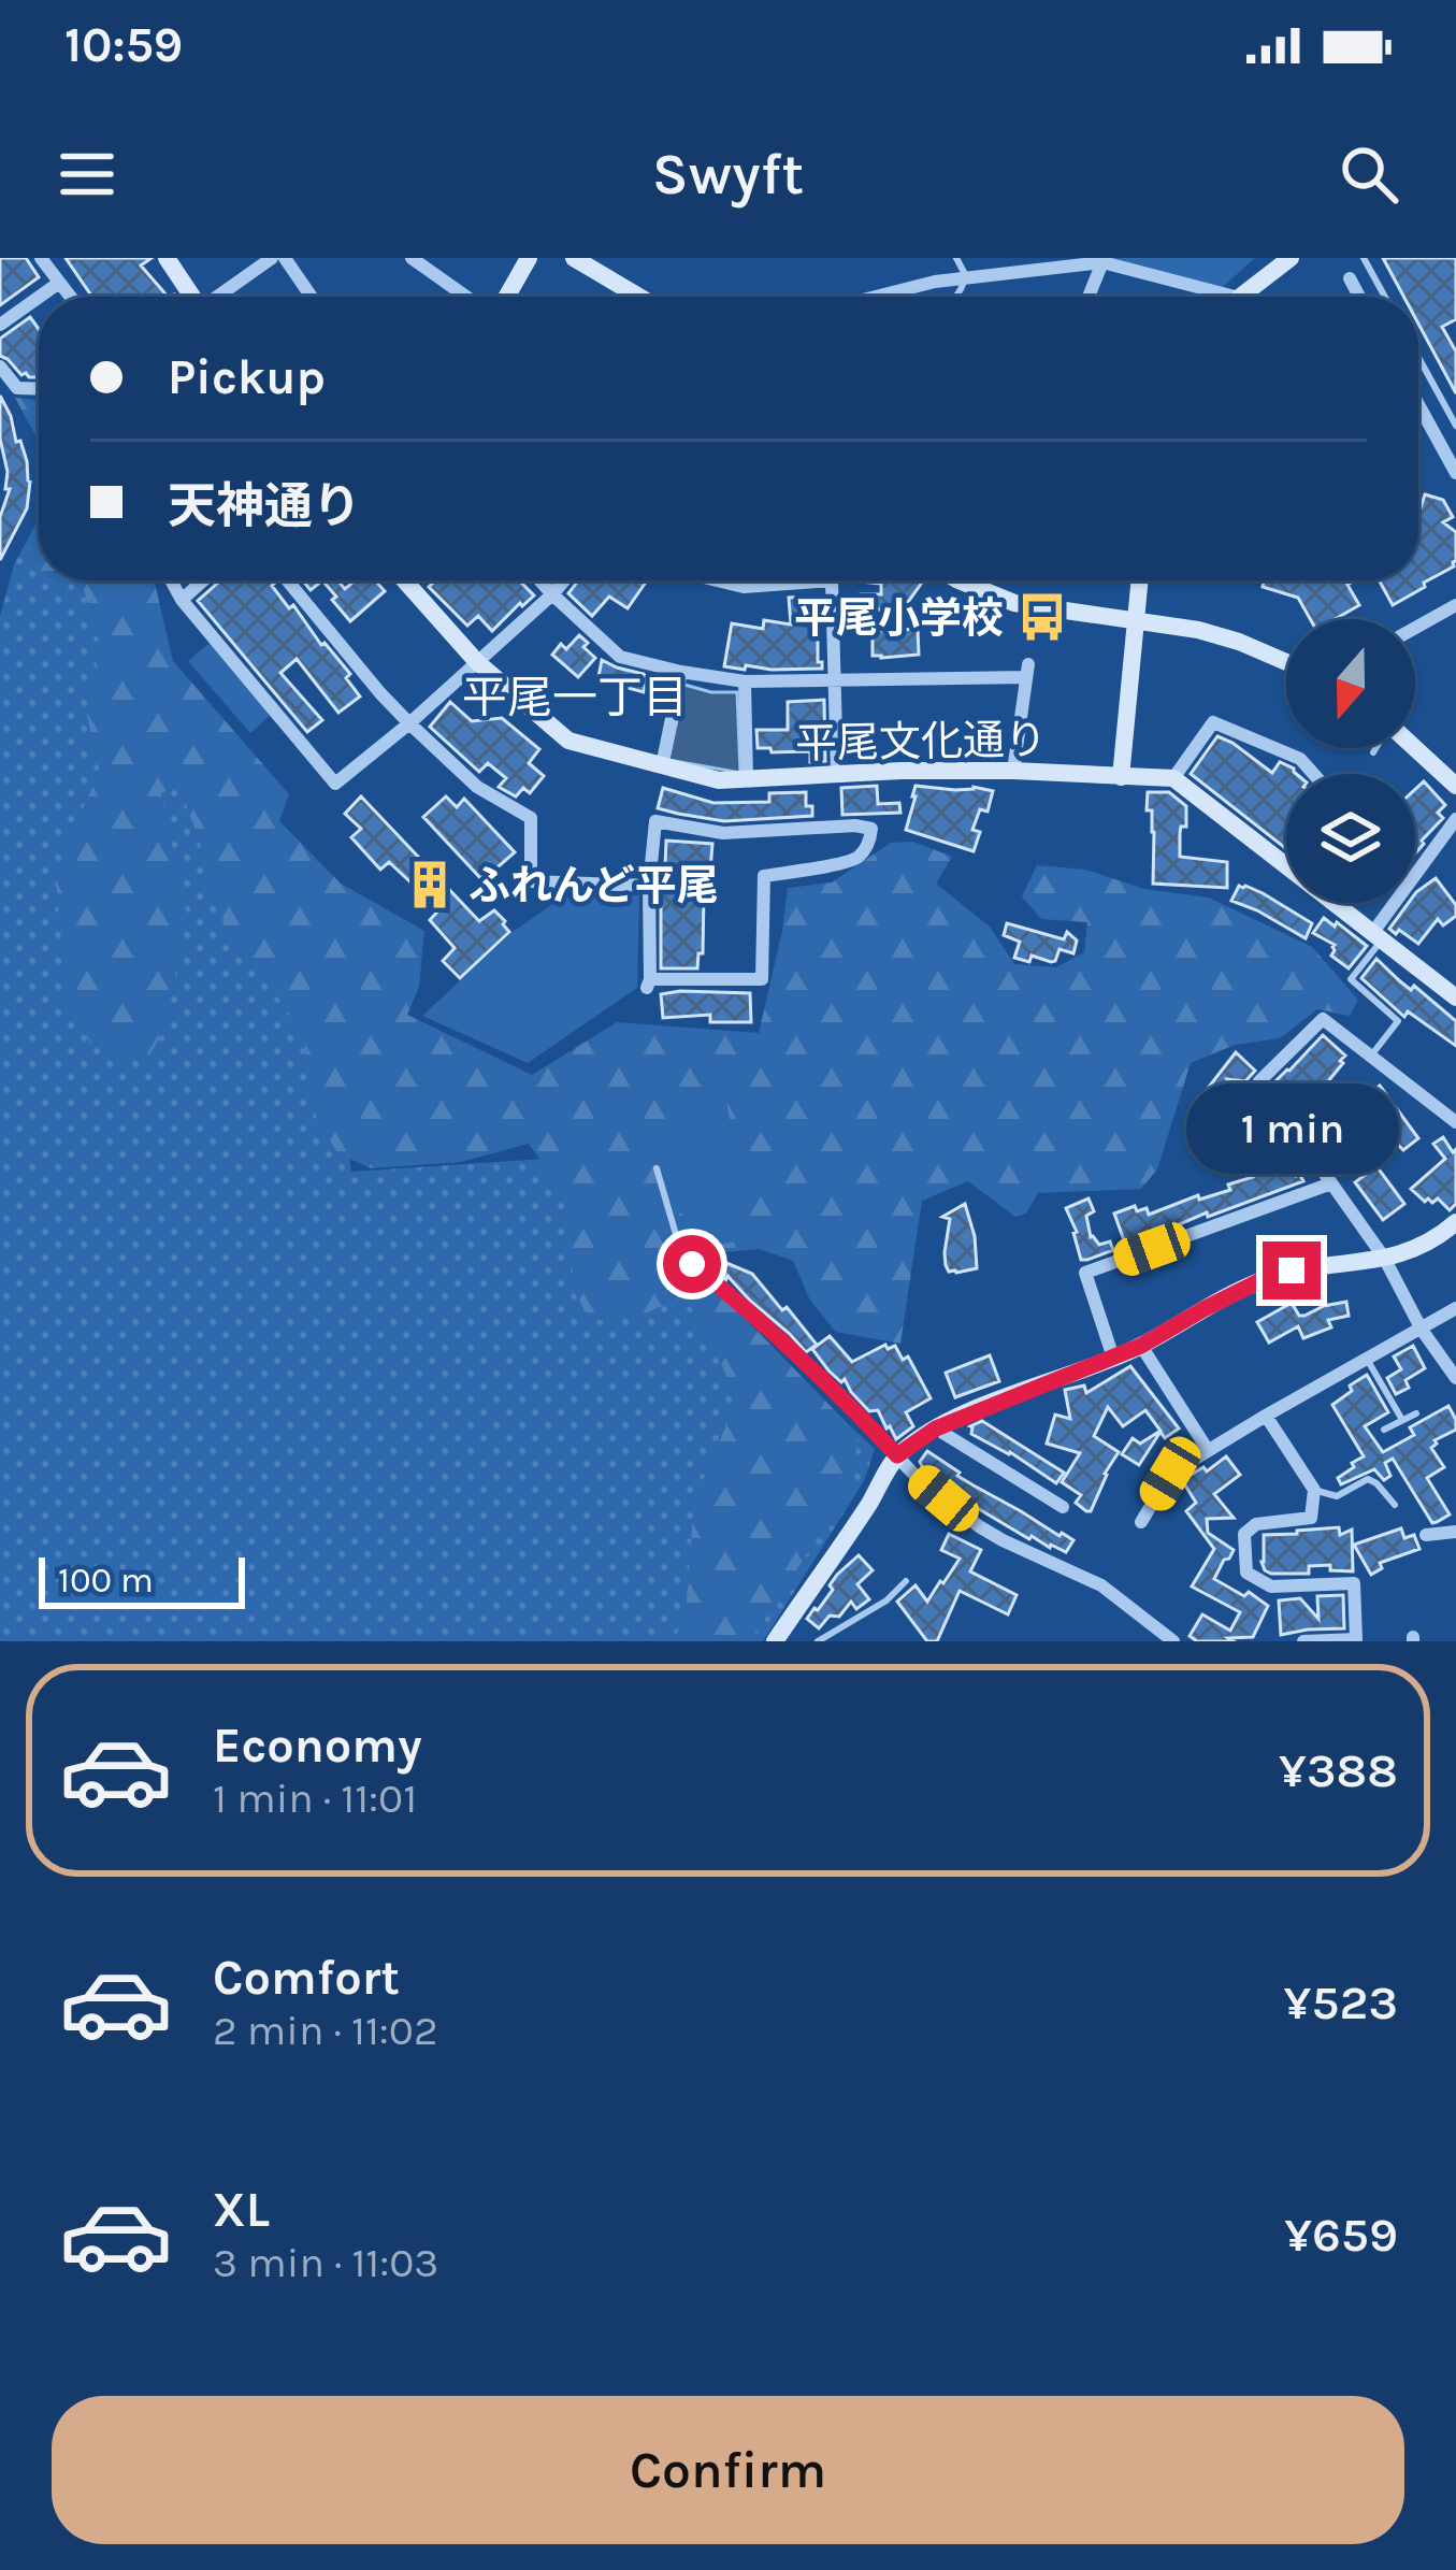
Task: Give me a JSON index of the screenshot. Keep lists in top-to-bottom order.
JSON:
{
  "streets": {
    "street": ["平尾文化通り"]
  },
  "districts": ["平尾一丁目"],
  "places": {
    "bus stop": ["平尾小学校"],
    "building": ["ふれんど平尾"]
  },
  "scale_bar": "100 m",
  "north": "bottom",
  "page": {
    "status": "10:59",
    "header": "Swyft",
    "banner": ["Pickup", "天神通り"],
    "bubble": "1 min",
    "scale": "100 m",
    "list": [
      {
        "name": "Economy",
        "note": "1 min · 11:01",
        "value": "¥388"
      },
      {
        "name": "Comfort",
        "note": "2 min · 11:02",
        "value": "¥523"
      },
      {
        "name": "XL",
        "note": "3 min · 11:03",
        "value": "¥659"
      }
    ],
    "buttons": "Confirm"
  }
}
